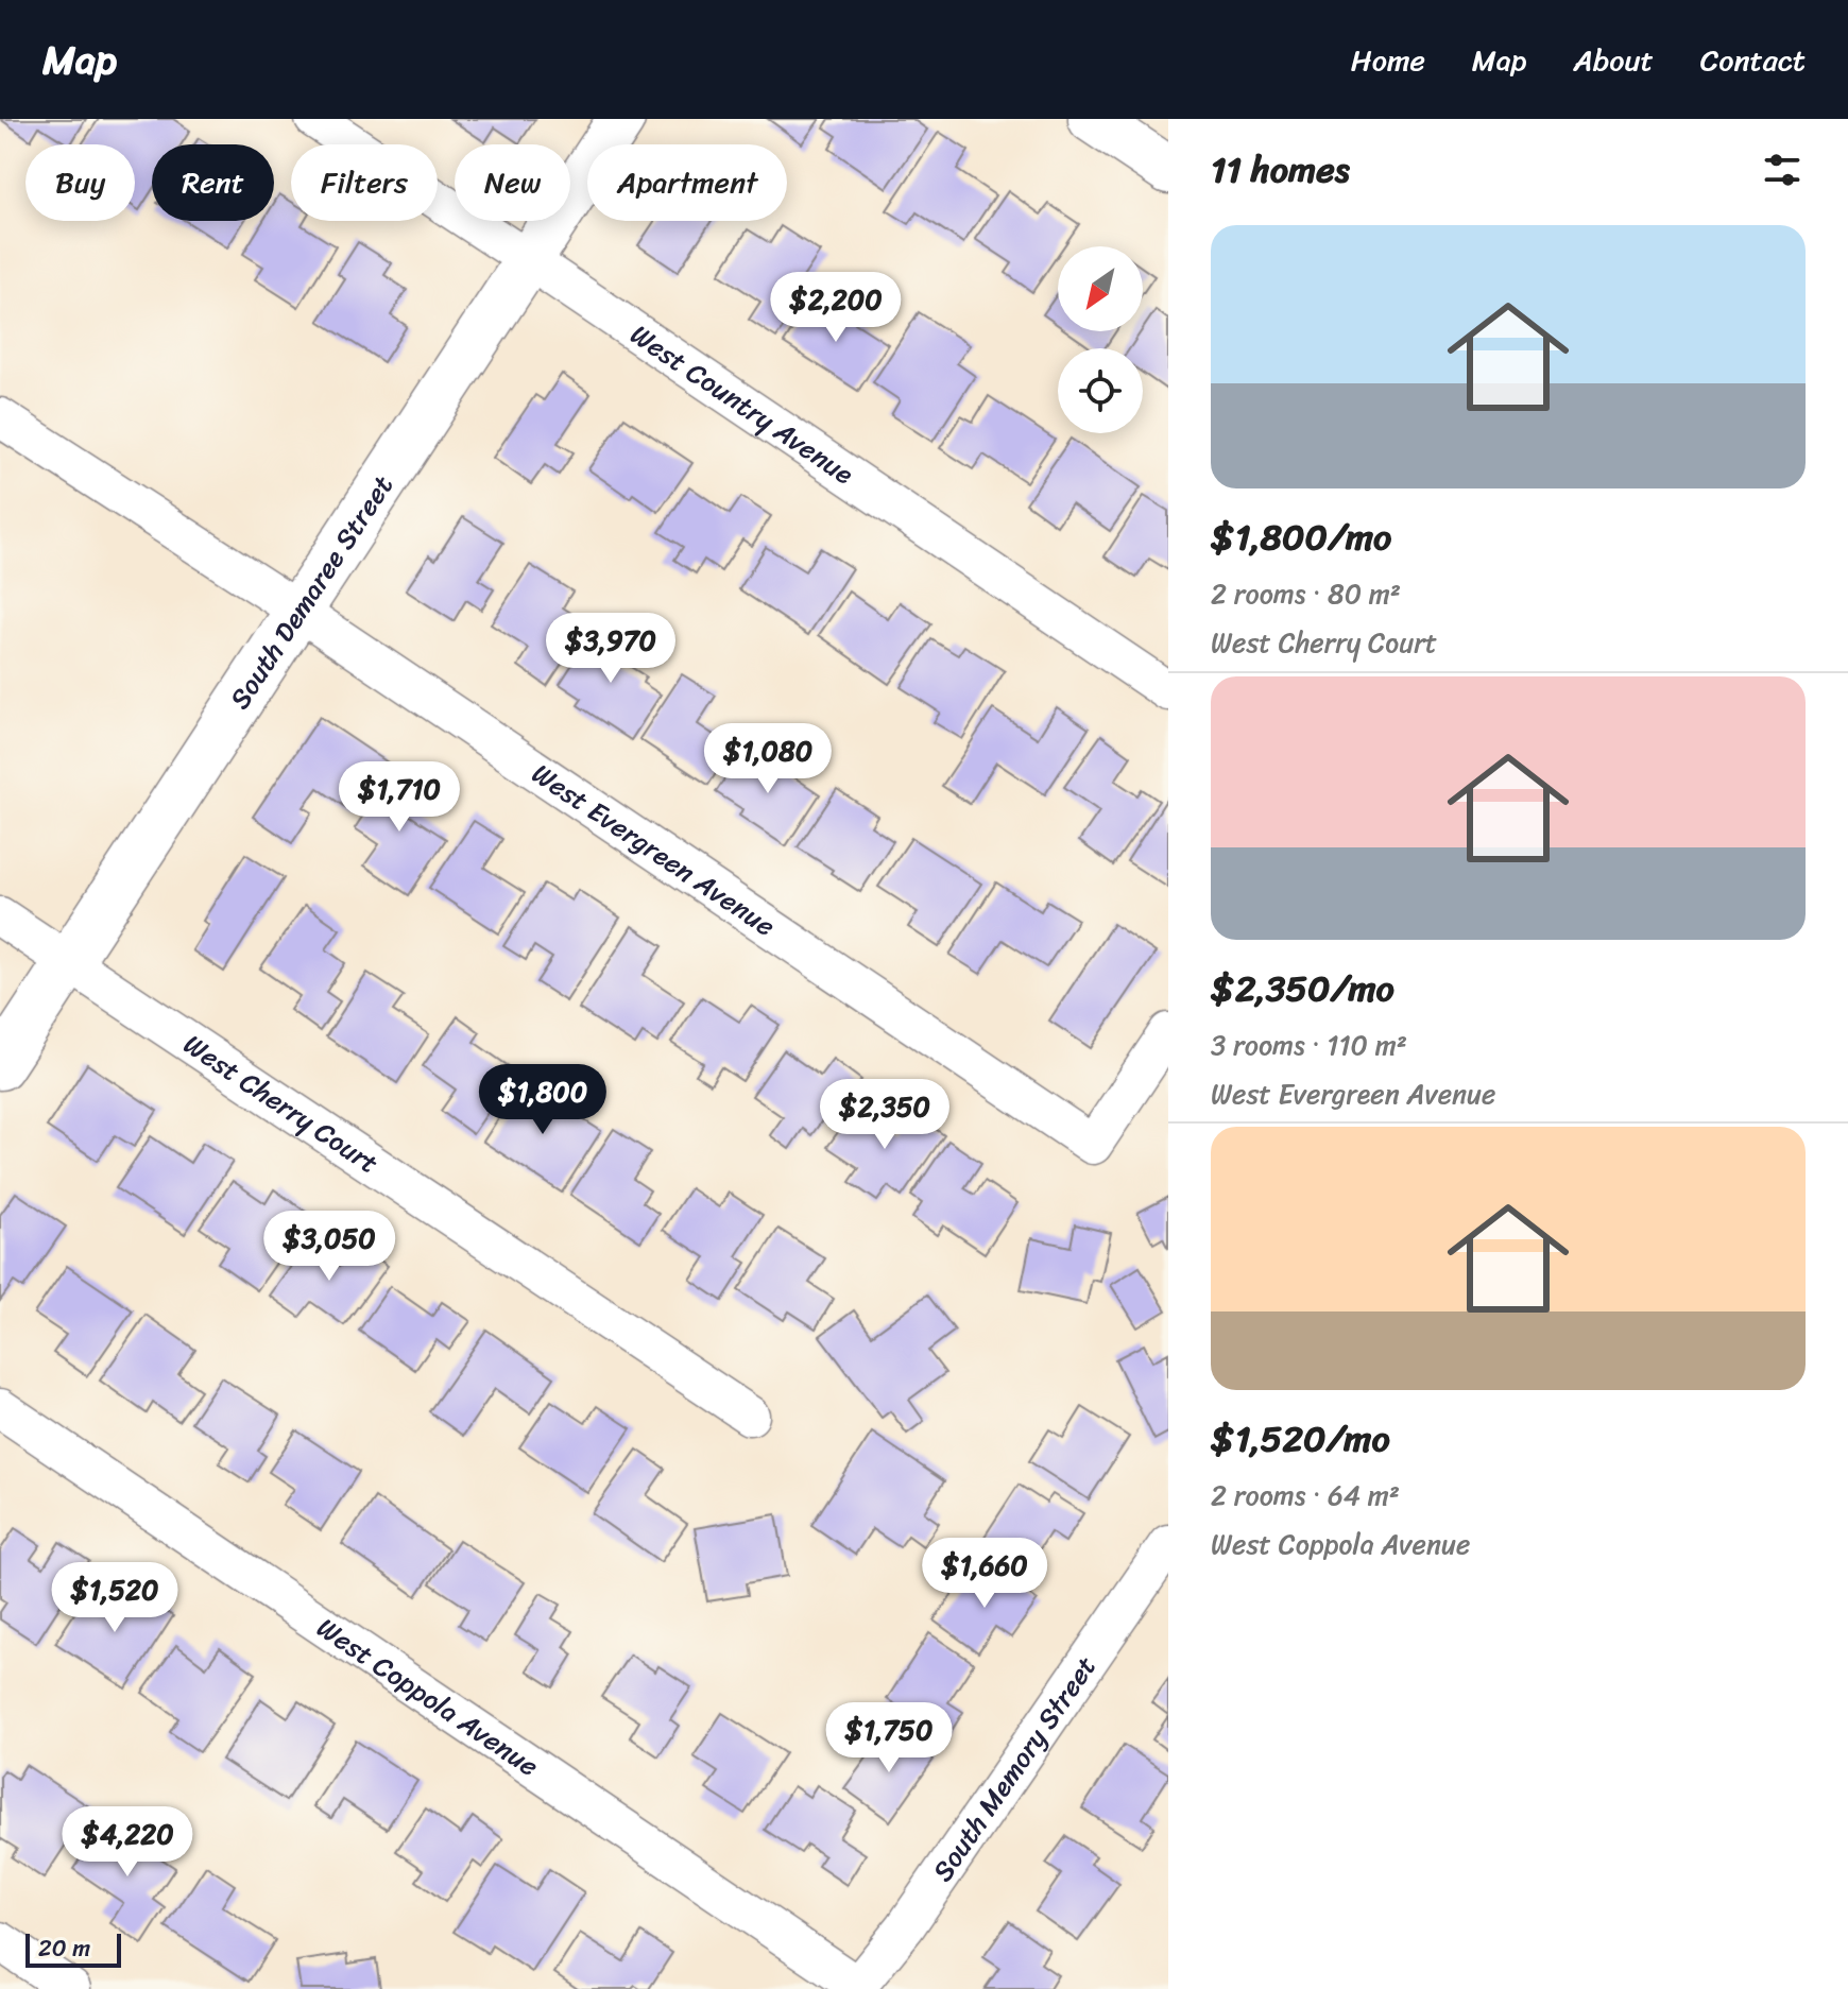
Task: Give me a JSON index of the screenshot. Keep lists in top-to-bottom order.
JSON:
{
  "streets": {
    "main road": ["South Demaree Street"],
    "street": [
      "West Country Avenue",
      "West Evergreen Avenue",
      "West Cherry Court",
      "West Coppola Avenue",
      "South Memory Street"
    ]
  },
  "crossings": [
    ["West Country Avenue", "South Demaree Street"],
    ["South Demaree Street", "West Evergreen Avenue"],
    ["South Demaree Street", "West Cherry Court"],
    ["West Coppola Avenue", "South Memory Street"]
  ],
  "scale_bar": "20 m",
  "north": "bottom left",
  "page": {
    "header": "Map",
    "nav": [
      "Home",
      "Map",
      "About",
      "Contact"
    ],
    "heading": "11 homes",
    "chip": [
      "Buy",
      "Rent",
      "Filters",
      "New",
      "Apartment"
    ],
    "list": [
      {
        "name": "$1,800/mo",
        "note": "2 rooms · 80 m² · West Cherry Court"
      },
      {
        "name": "$2,350/mo",
        "note": "3 rooms · 110 m² · West Evergreen Avenue"
      },
      {
        "name": "$1,520/mo",
        "note": "2 rooms · 64 m² · West Coppola Avenue"
      }
    ],
    "price": [
      "$2,200",
      "$3,970",
      "$1,080",
      "$1,710",
      "$1,800",
      "$2,350",
      "$3,050",
      "$1,660",
      "$1,520",
      "$1,750",
      "$4,220"
    ],
    "scale": "20 m"
  }
}
